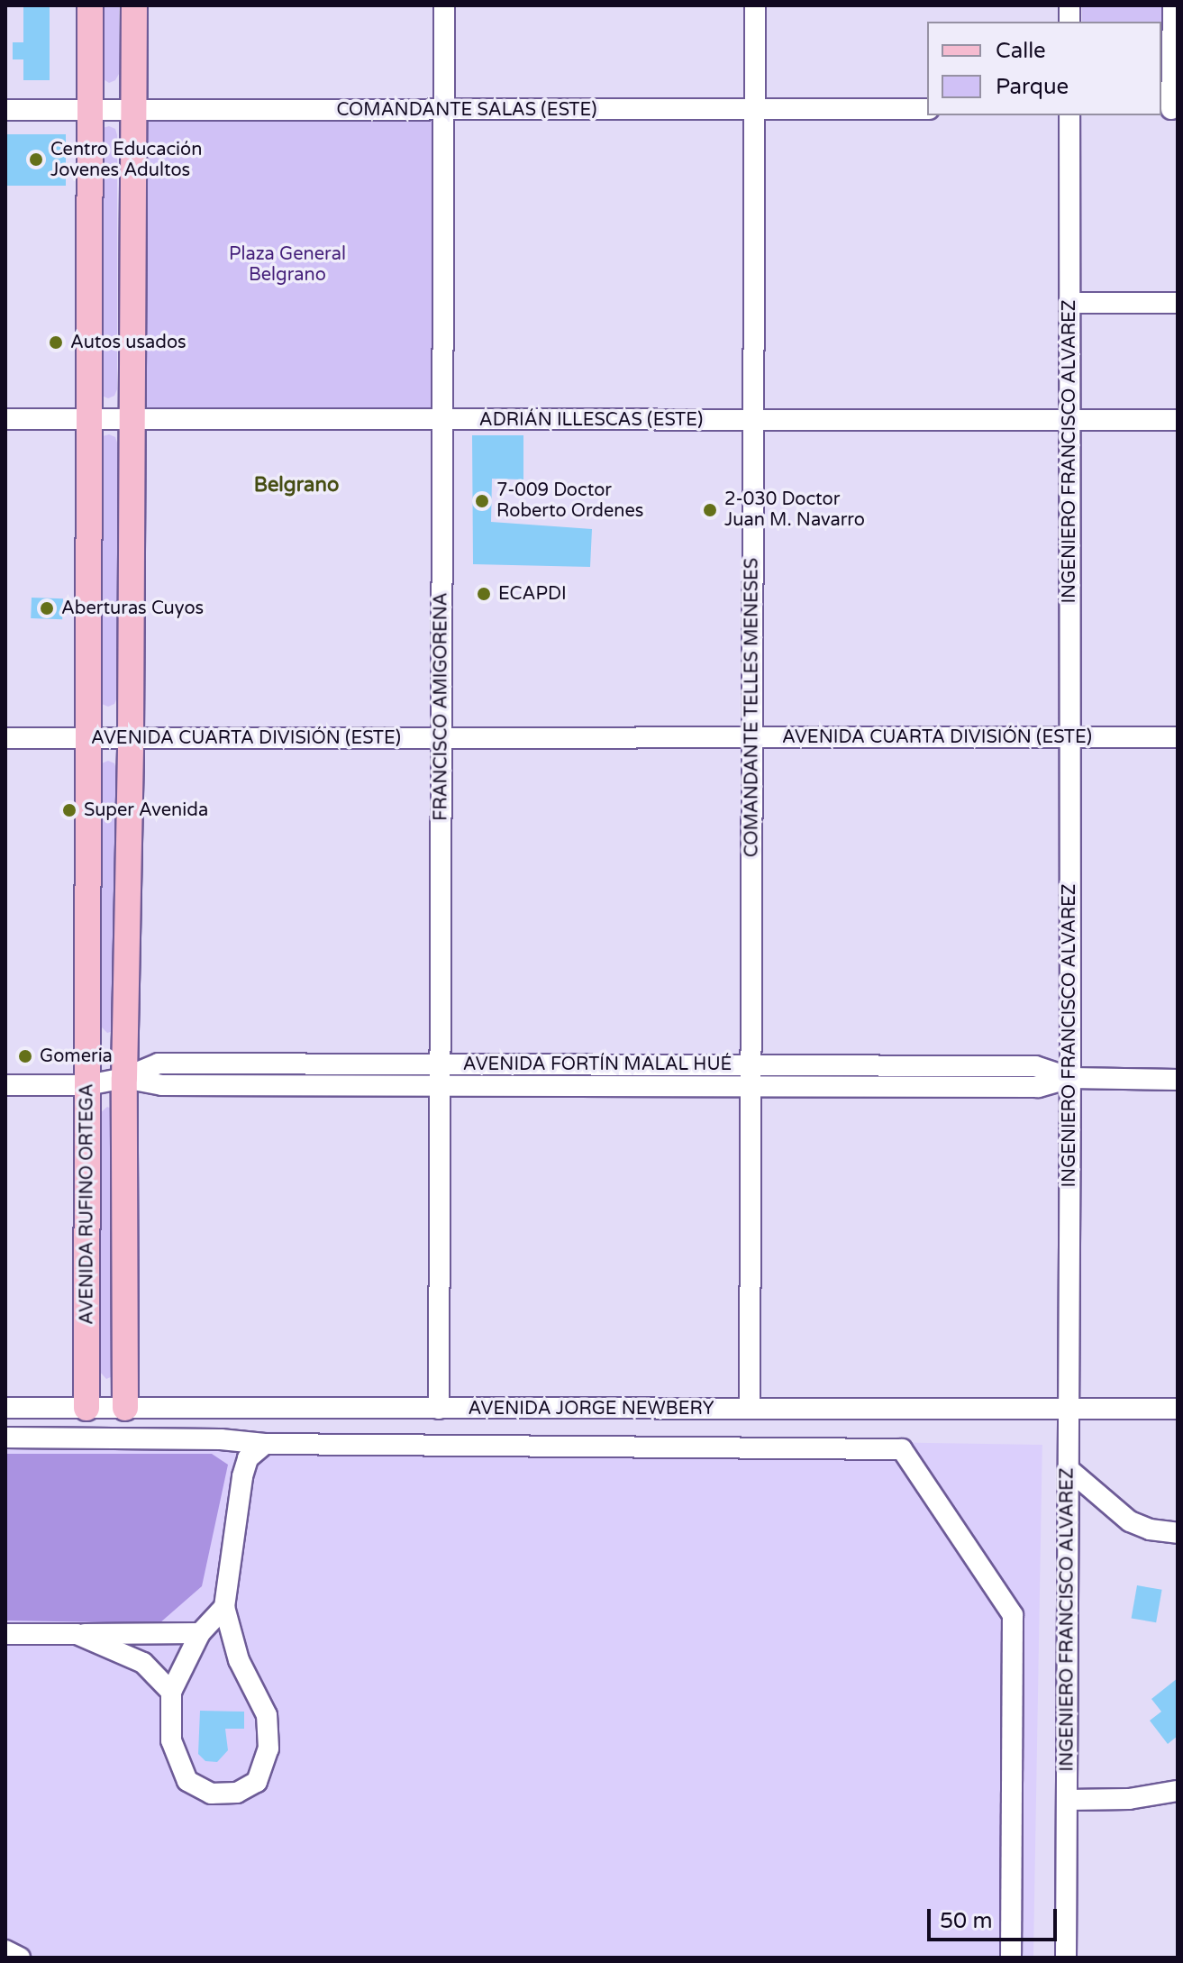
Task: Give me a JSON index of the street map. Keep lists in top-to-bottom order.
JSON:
{
  "streets": {
    "main road": ["AVENIDA RUFINO ORTEGA"],
    "street": [
      "COMANDANTE SALAS (ESTE)",
      "ADRIÁN ILLESCAS (ESTE)",
      "INGENIERO FRANCISCO ALVAREZ",
      "FRANCISCO AMIGORENA",
      "COMANDANTE TELLES MENESES",
      "AVENIDA CUARTA DIVISIÓN (ESTE)",
      "AVENIDA FORTÍN MALAL HUÉ",
      "AVENIDA JORGE NEWBERY"
    ]
  },
  "crossings": [
    ["COMANDANTE SALAS (ESTE)", "FRANCISCO AMIGORENA"],
    ["COMANDANTE SALAS (ESTE)", "COMANDANTE TELLES MENESES"],
    ["COMANDANTE SALAS (ESTE)", "AVENIDA RUFINO ORTEGA"],
    ["ADRIÁN ILLESCAS (ESTE)", "INGENIERO FRANCISCO ALVAREZ"],
    ["ADRIÁN ILLESCAS (ESTE)", "FRANCISCO AMIGORENA"],
    ["ADRIÁN ILLESCAS (ESTE)", "COMANDANTE TELLES MENESES"],
    ["ADRIÁN ILLESCAS (ESTE)", "AVENIDA RUFINO ORTEGA"],
    ["INGENIERO FRANCISCO ALVAREZ", "AVENIDA CUARTA DIVISIÓN (ESTE)"],
    ["INGENIERO FRANCISCO ALVAREZ", "AVENIDA FORTÍN MALAL HUÉ"],
    ["INGENIERO FRANCISCO ALVAREZ", "AVENIDA JORGE NEWBERY"],
    ["FRANCISCO AMIGORENA", "AVENIDA CUARTA DIVISIÓN (ESTE)"],
    ["FRANCISCO AMIGORENA", "AVENIDA FORTÍN MALAL HUÉ"],
    ["FRANCISCO AMIGORENA", "AVENIDA JORGE NEWBERY"],
    ["COMANDANTE TELLES MENESES", "AVENIDA CUARTA DIVISIÓN (ESTE)"],
    ["COMANDANTE TELLES MENESES", "AVENIDA FORTÍN MALAL HUÉ"],
    ["COMANDANTE TELLES MENESES", "AVENIDA JORGE NEWBERY"],
    ["AVENIDA CUARTA DIVISIÓN (ESTE)", "AVENIDA RUFINO ORTEGA"],
    ["AVENIDA FORTÍN MALAL HUÉ", "AVENIDA RUFINO ORTEGA"],
    ["AVENIDA RUFINO ORTEGA", "AVENIDA JORGE NEWBERY"]
  ],
  "districts": ["Belgrano"],
  "parks": ["Plaza General Belgrano"],
  "places": [
    "Centro Educación Jovenes Adultos",
    "Autos usados",
    "7-009 Doctor Roberto Ordenes",
    "2-030 Doctor Juan M. Navarro",
    "ECAPDI",
    "Aberturas Cuyos",
    "Super Avenida",
    "Gomeria"
  ],
  "legend": ["Calle", "Parque"],
  "scale_bar": "50 m"
}
